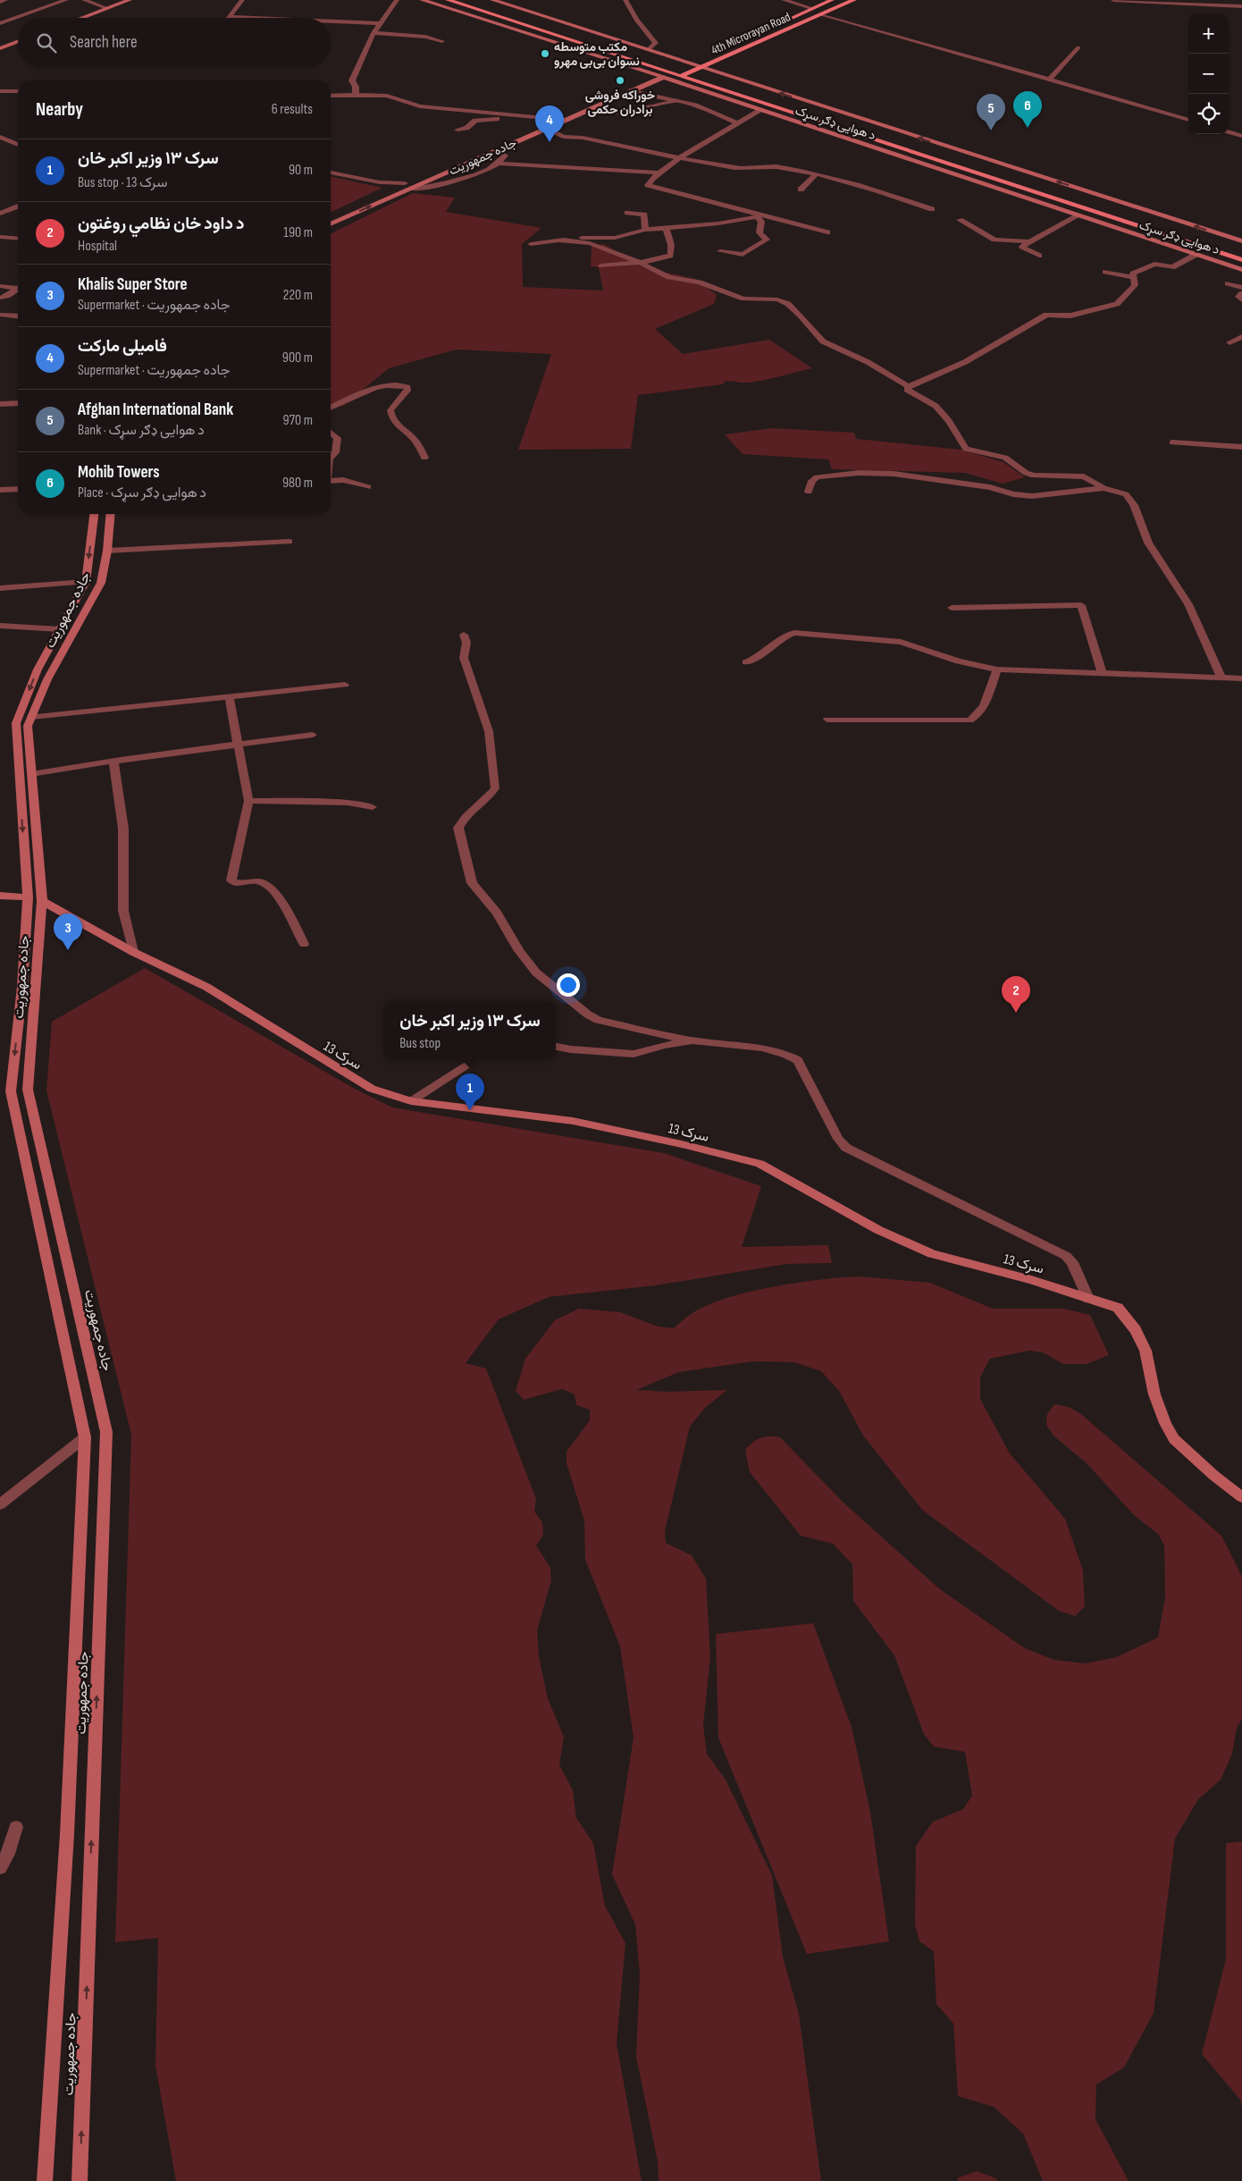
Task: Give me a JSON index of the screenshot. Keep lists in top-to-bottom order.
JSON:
{
  "streets": {
    "main road": [
      "4th Microrayan Road",
      "د هوایی ډګر سړک",
      "جاده جمهوریت",
      "سرک 13"
    ]
  },
  "crossings": [
    ["4th Microrayan Road", "د هوایی ډګر سړک"],
    ["د هوایی ډګر سړک", "جاده جمهوریت"],
    ["جاده جمهوریت", "سرک 13"]
  ],
  "places": ["مکتب متوسطه نسوان بی‌بی مهرو", "خوراکه فروشی برادران حکمی"],
  "page": {
    "map_buttons": ["+", "−"],
    "search": "Search here",
    "heading": ["Nearby", "6 results"],
    "pins": [
      "6",
      "5",
      "4",
      "3",
      "2",
      "1"
    ],
    "list": [
      {
        "mark": "1",
        "name": "سرک ۱۳ وزیر اکبر خان",
        "note": "Bus stop · سرک 13",
        "value": "90 m"
      },
      {
        "mark": "2",
        "name": "د داود خان نظامي روغتون",
        "note": "Hospital",
        "value": "190 m"
      },
      {
        "mark": "3",
        "name": "Khalis Super Store",
        "note": "Supermarket · جاده جمهوریت",
        "value": "220 m"
      },
      {
        "mark": "4",
        "name": "فامیلی مارکت",
        "note": "Supermarket · جاده جمهوریت",
        "value": "900 m"
      },
      {
        "mark": "5",
        "name": "Afghan International Bank",
        "note": "Bank · د هوایی ډګر سړک",
        "value": "970 m"
      },
      {
        "mark": "6",
        "name": "Mohib Towers",
        "note": "Place · د هوایی ډګر سړک",
        "value": "980 m"
      }
    ],
    "popup": ["سرک ۱۳ وزیر اکبر خان", "Bus stop"]
  }
}
